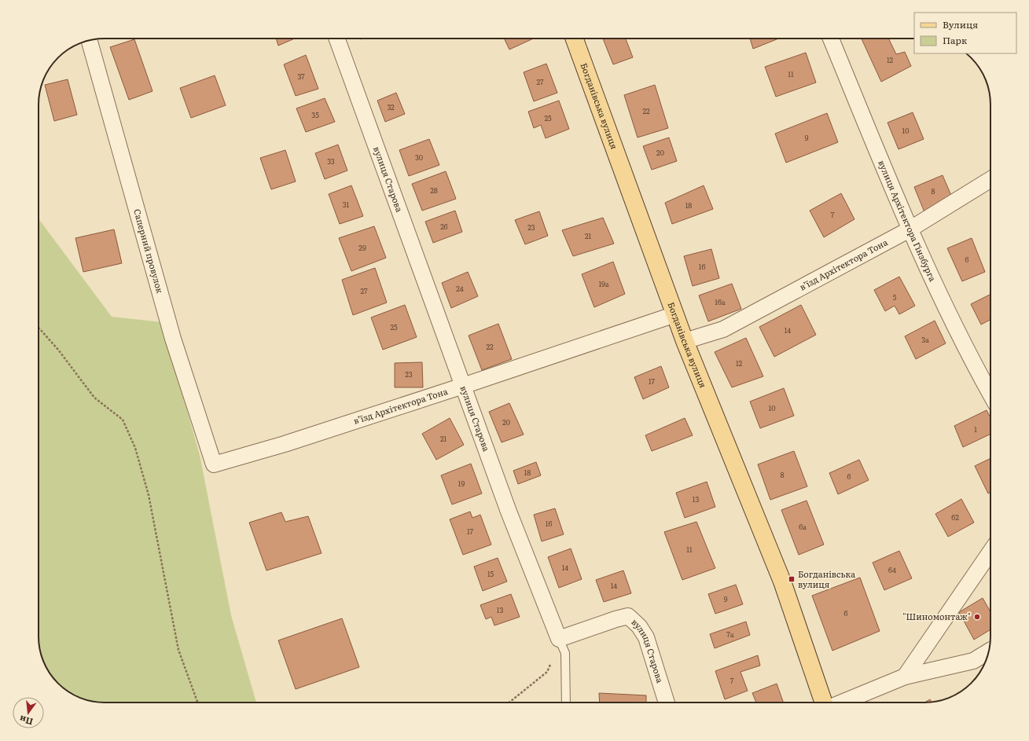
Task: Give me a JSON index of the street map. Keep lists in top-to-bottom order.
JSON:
{
  "streets": {
    "main road": ["Богданівська вулиця"],
    "street": [
      "вулиця Старова",
      "вулиця Архітектора Гінзбурга",
      "Саперний провулок",
      "в’їзд Архітектора Тона"
    ]
  },
  "crossings": [
    ["Богданівська вулиця", "в’їзд Архітектора Тона"],
    ["вулиця Старова", "в’їзд Архітектора Тона"],
    ["вулиця Архітектора Гінзбурга", "в’їзд Архітектора Тона"],
    ["Саперний провулок", "в’їзд Архітектора Тона"]
  ],
  "places": {
    "transit": ["Богданівська вулиця"],
    "other": ["\"Шиномонтаж\""]
  },
  "house_numbers": [
    "12",
    "11",
    "37",
    "27",
    "32",
    "22",
    "35",
    "25",
    "10",
    "9",
    "20",
    "30",
    "33",
    "28",
    "8",
    "31",
    "18",
    "7",
    "26",
    "23",
    "21",
    "29",
    "6",
    "16",
    "19а",
    "24",
    "27",
    "5",
    "16а",
    "25",
    "14",
    "3а",
    "22",
    "12",
    "23",
    "17",
    "10",
    "20",
    "1",
    "21",
    "18",
    "8",
    "6",
    "19",
    "13",
    "62",
    "16",
    "6а",
    "17",
    "11",
    "14",
    "64",
    "15",
    "14",
    "9",
    "13",
    "6",
    "7а",
    "7"
  ],
  "legend": ["Вулиця", "Парк"],
  "north": "bottom"
}
